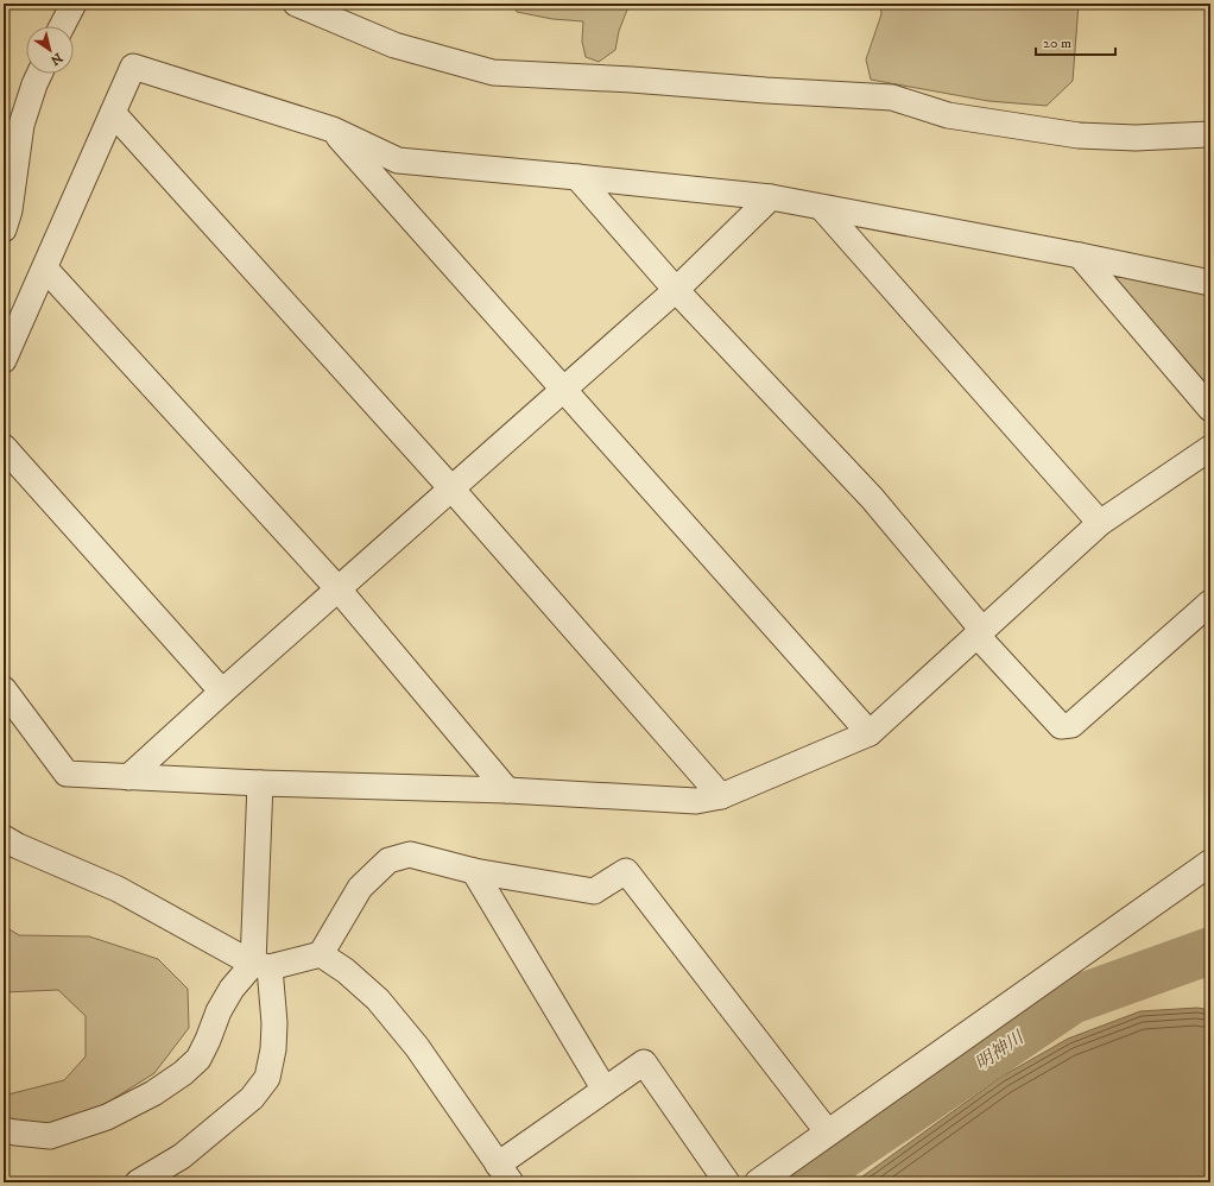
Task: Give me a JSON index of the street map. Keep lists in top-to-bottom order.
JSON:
{
  "water": ["明神川"],
  "scale_bar": "20 m",
  "north": "bottom right"
}
